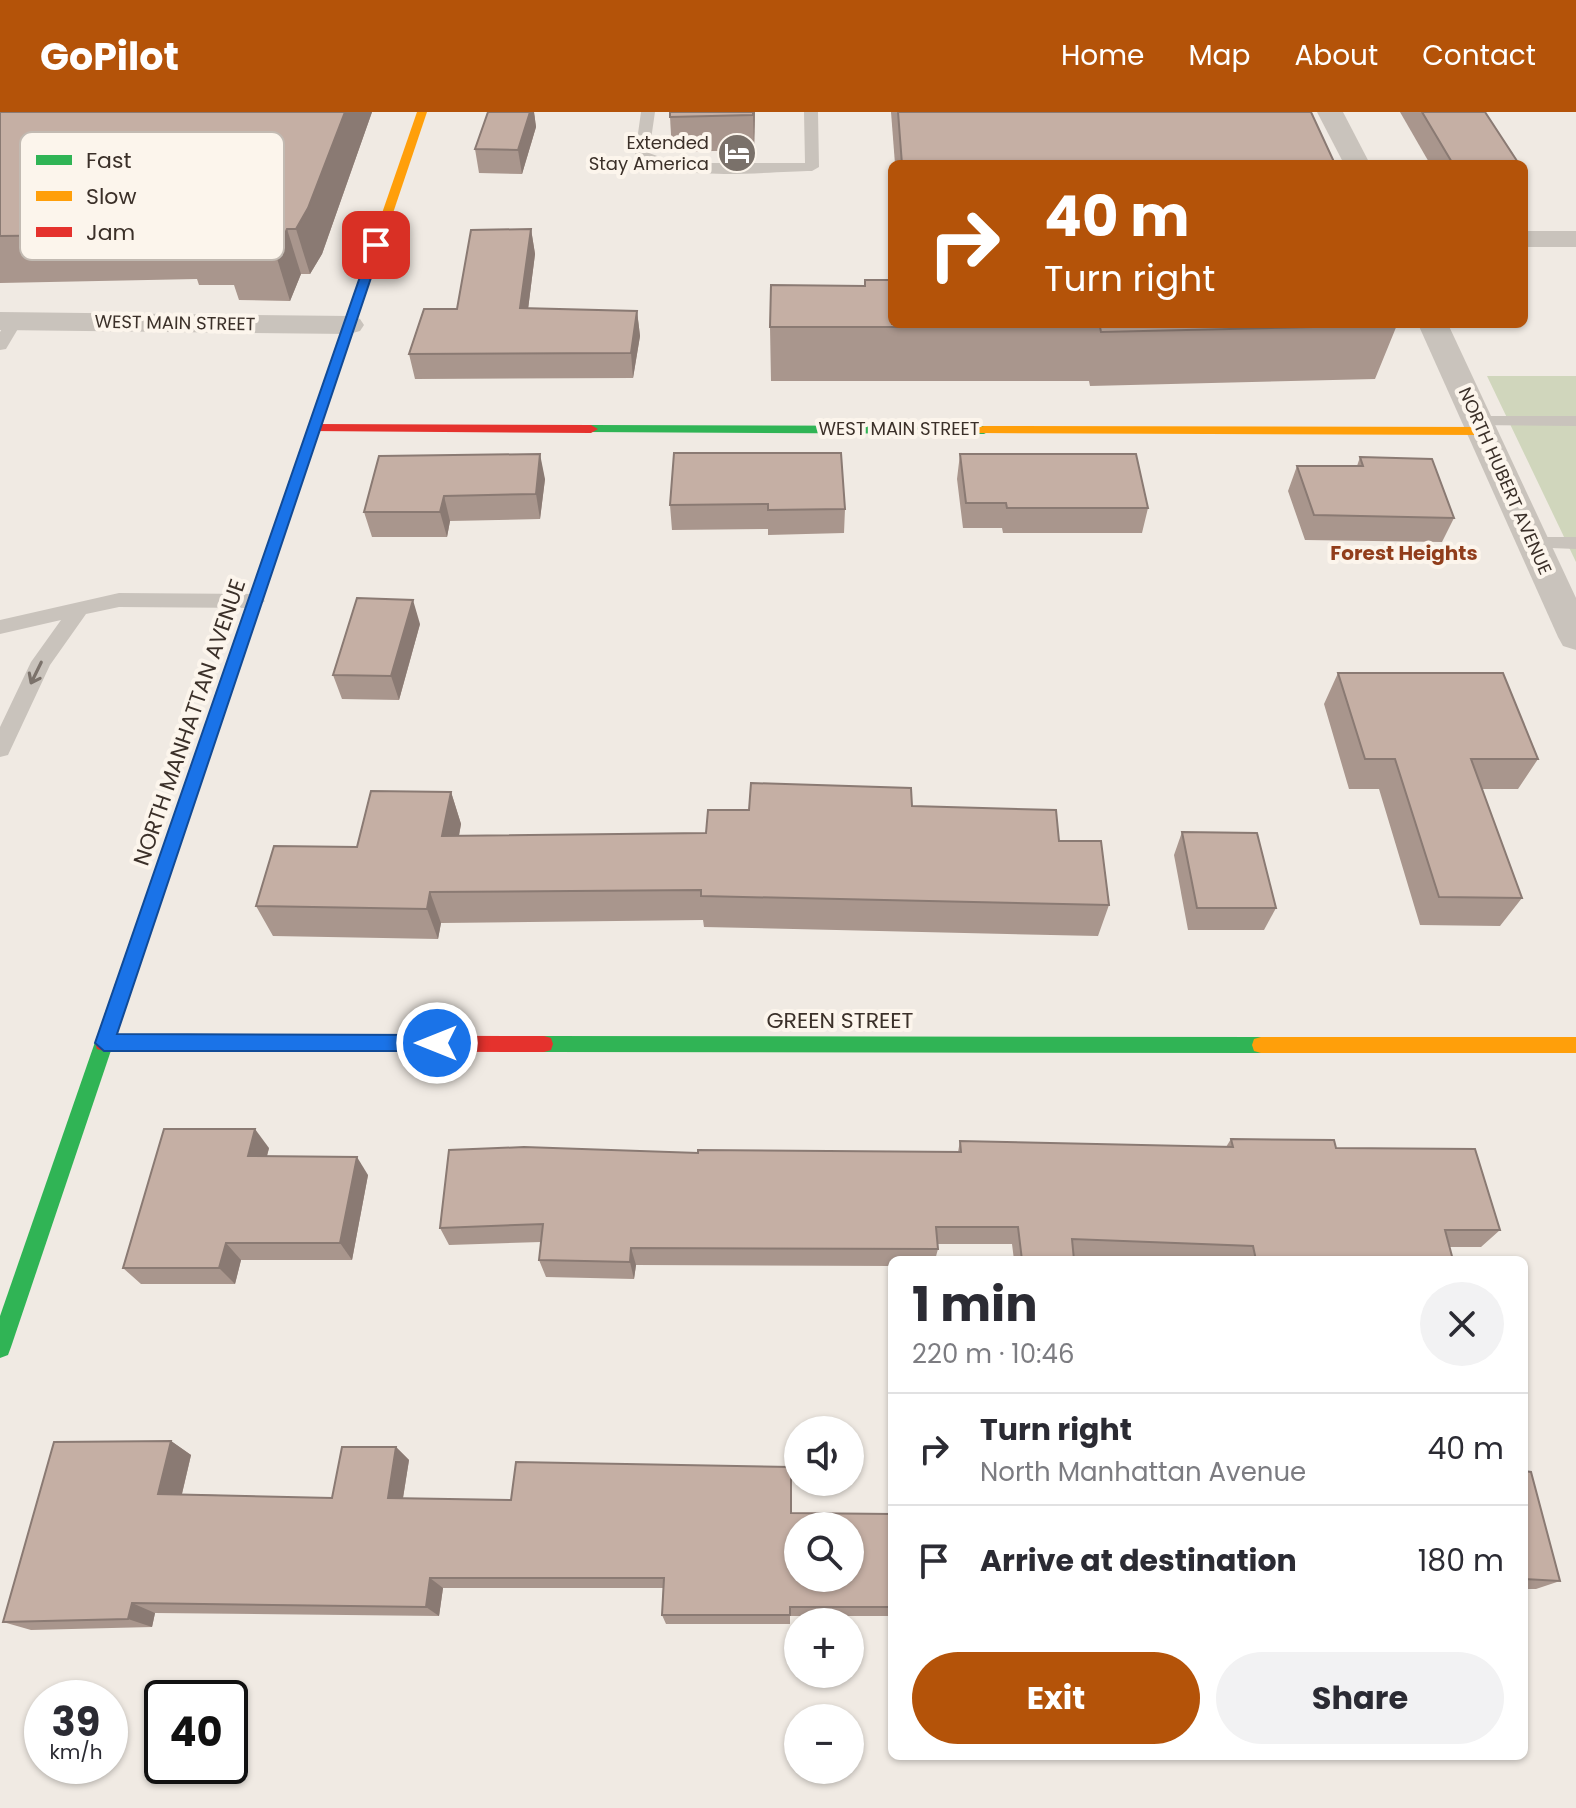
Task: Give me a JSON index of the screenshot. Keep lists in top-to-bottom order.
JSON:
{
  "streets": {
    "street": [
      "WEST MAIN STREET",
      "NORTH HUBERT AVENUE",
      "NORTH MANHATTAN AVENUE",
      "GREEN STREET"
    ]
  },
  "crossings": [
    ["WEST MAIN STREET", "NORTH HUBERT AVENUE"],
    ["WEST MAIN STREET", "NORTH MANHATTAN AVENUE"],
    ["NORTH MANHATTAN AVENUE", "GREEN STREET"]
  ],
  "districts": ["Forest Heights"],
  "places": {
    "hotel": ["Extended Stay America"]
  },
  "legend": ["Fast", "Slow", "Jam"],
  "page": {
    "header": "GoPilot",
    "nav": [
      "Home",
      "Map",
      "About",
      "Contact"
    ],
    "turn": ["40 m", "Turn right"],
    "heading": ["1 min", "220 m · 10:46"],
    "list": [
      {
        "name": "Turn right",
        "note": "North Manhattan Avenue",
        "value": "40 m"
      },
      {
        "name": "Arrive at destination",
        "value": "180 m"
      }
    ],
    "map_buttons": ["+", "−"],
    "buttons": ["Exit", "Share"],
    "speed": "39 km/h",
    "limit": "40"
  }
}
